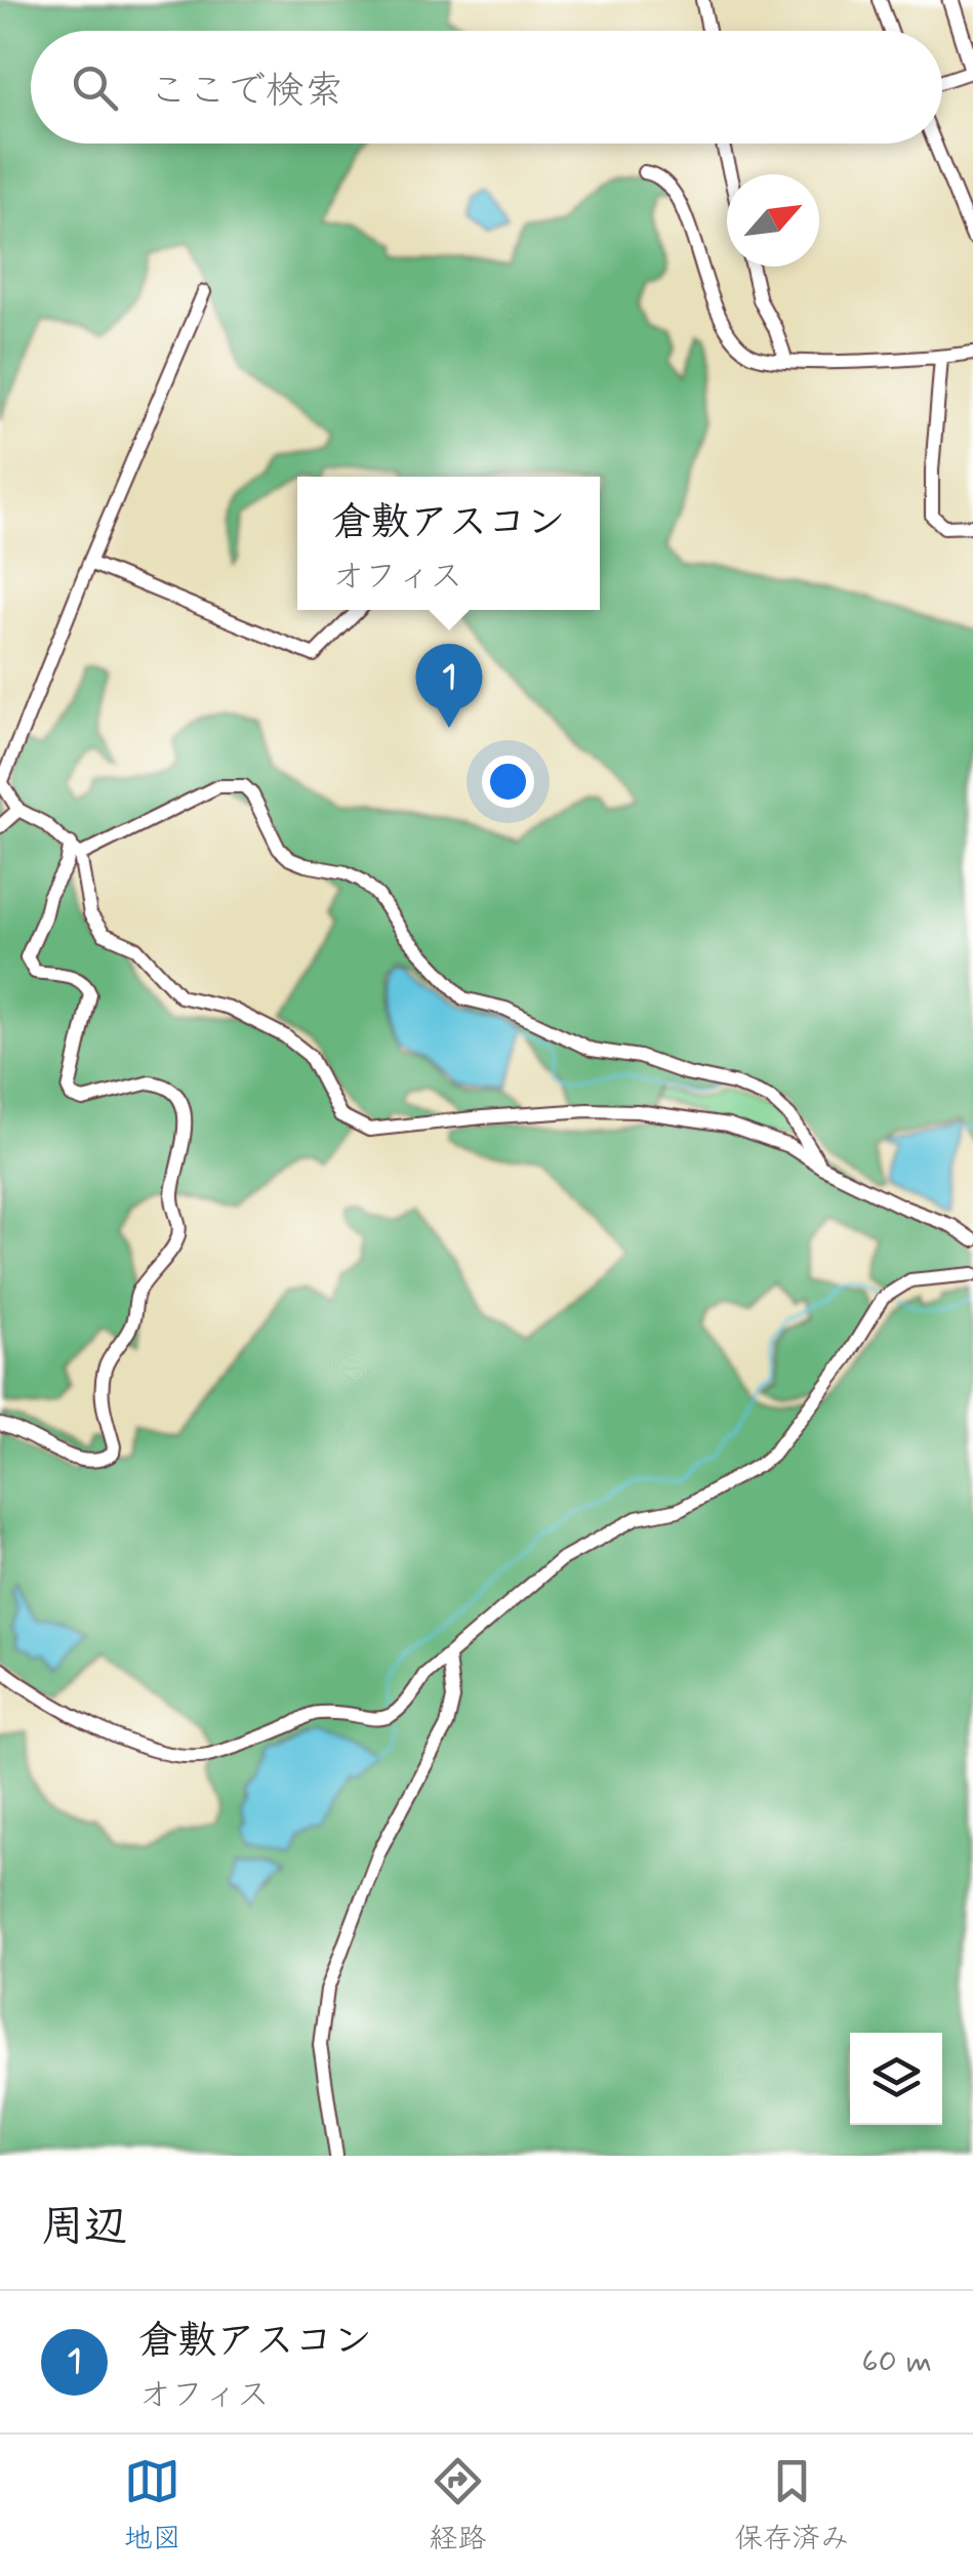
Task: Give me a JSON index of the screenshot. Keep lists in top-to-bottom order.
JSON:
{
  "north": "top right",
  "page": {
    "search": "ここで検索",
    "popup": ["倉敷アスコン", "オフィス"],
    "pins": "1",
    "heading": "周辺",
    "list": [
      {
        "mark": "1",
        "name": "倉敷アスコン",
        "note": "オフィス",
        "value": "60 m"
      }
    ],
    "nav": ["地図", "経路", "保存済み"]
  }
}
